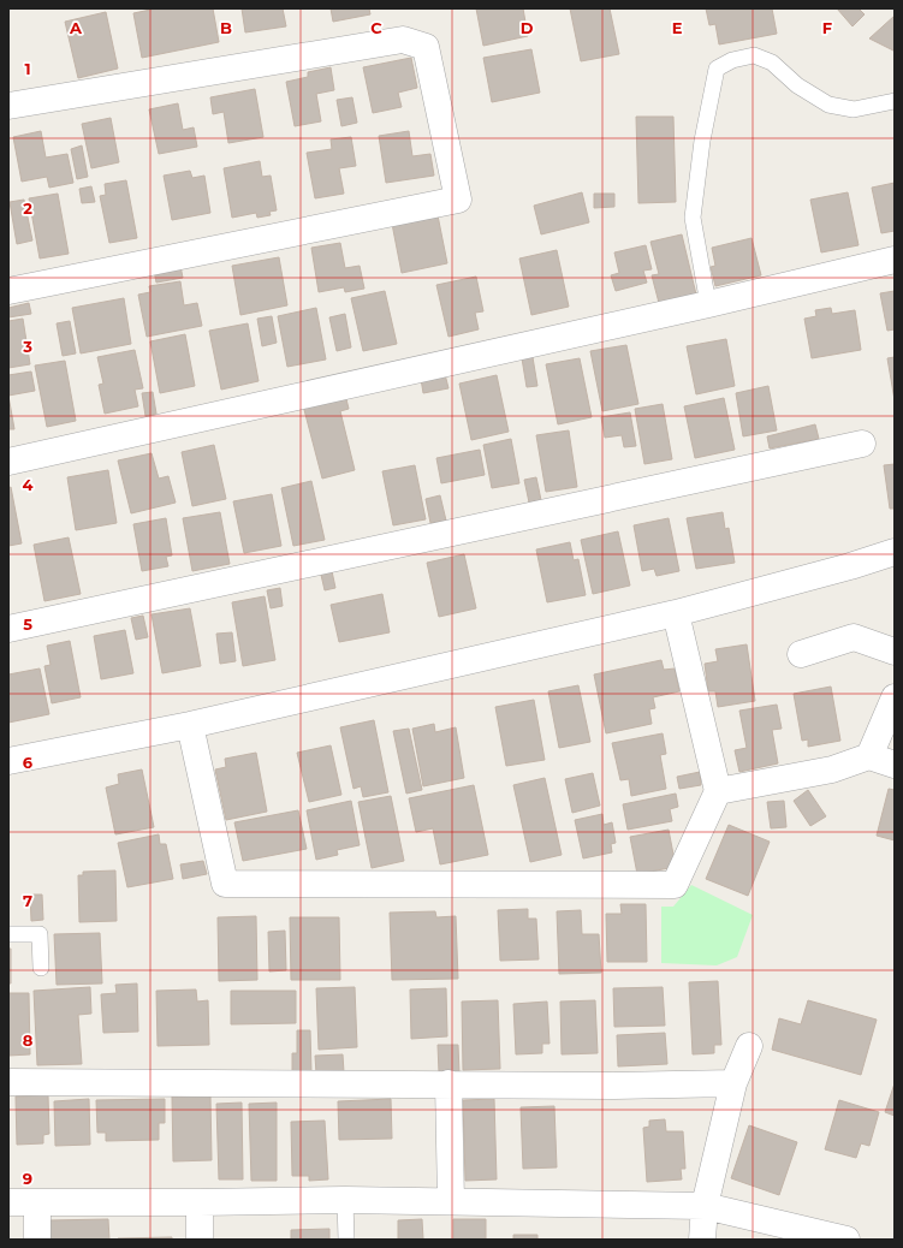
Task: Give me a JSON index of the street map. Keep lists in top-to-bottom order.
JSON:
{
  "grid": {
    "columns": [
      "A",
      "B",
      "C",
      "D",
      "E",
      "F"
    ],
    "rows": [
      "1",
      "2",
      "3",
      "4",
      "5",
      "6",
      "7",
      "8",
      "9"
    ]
  }
}
